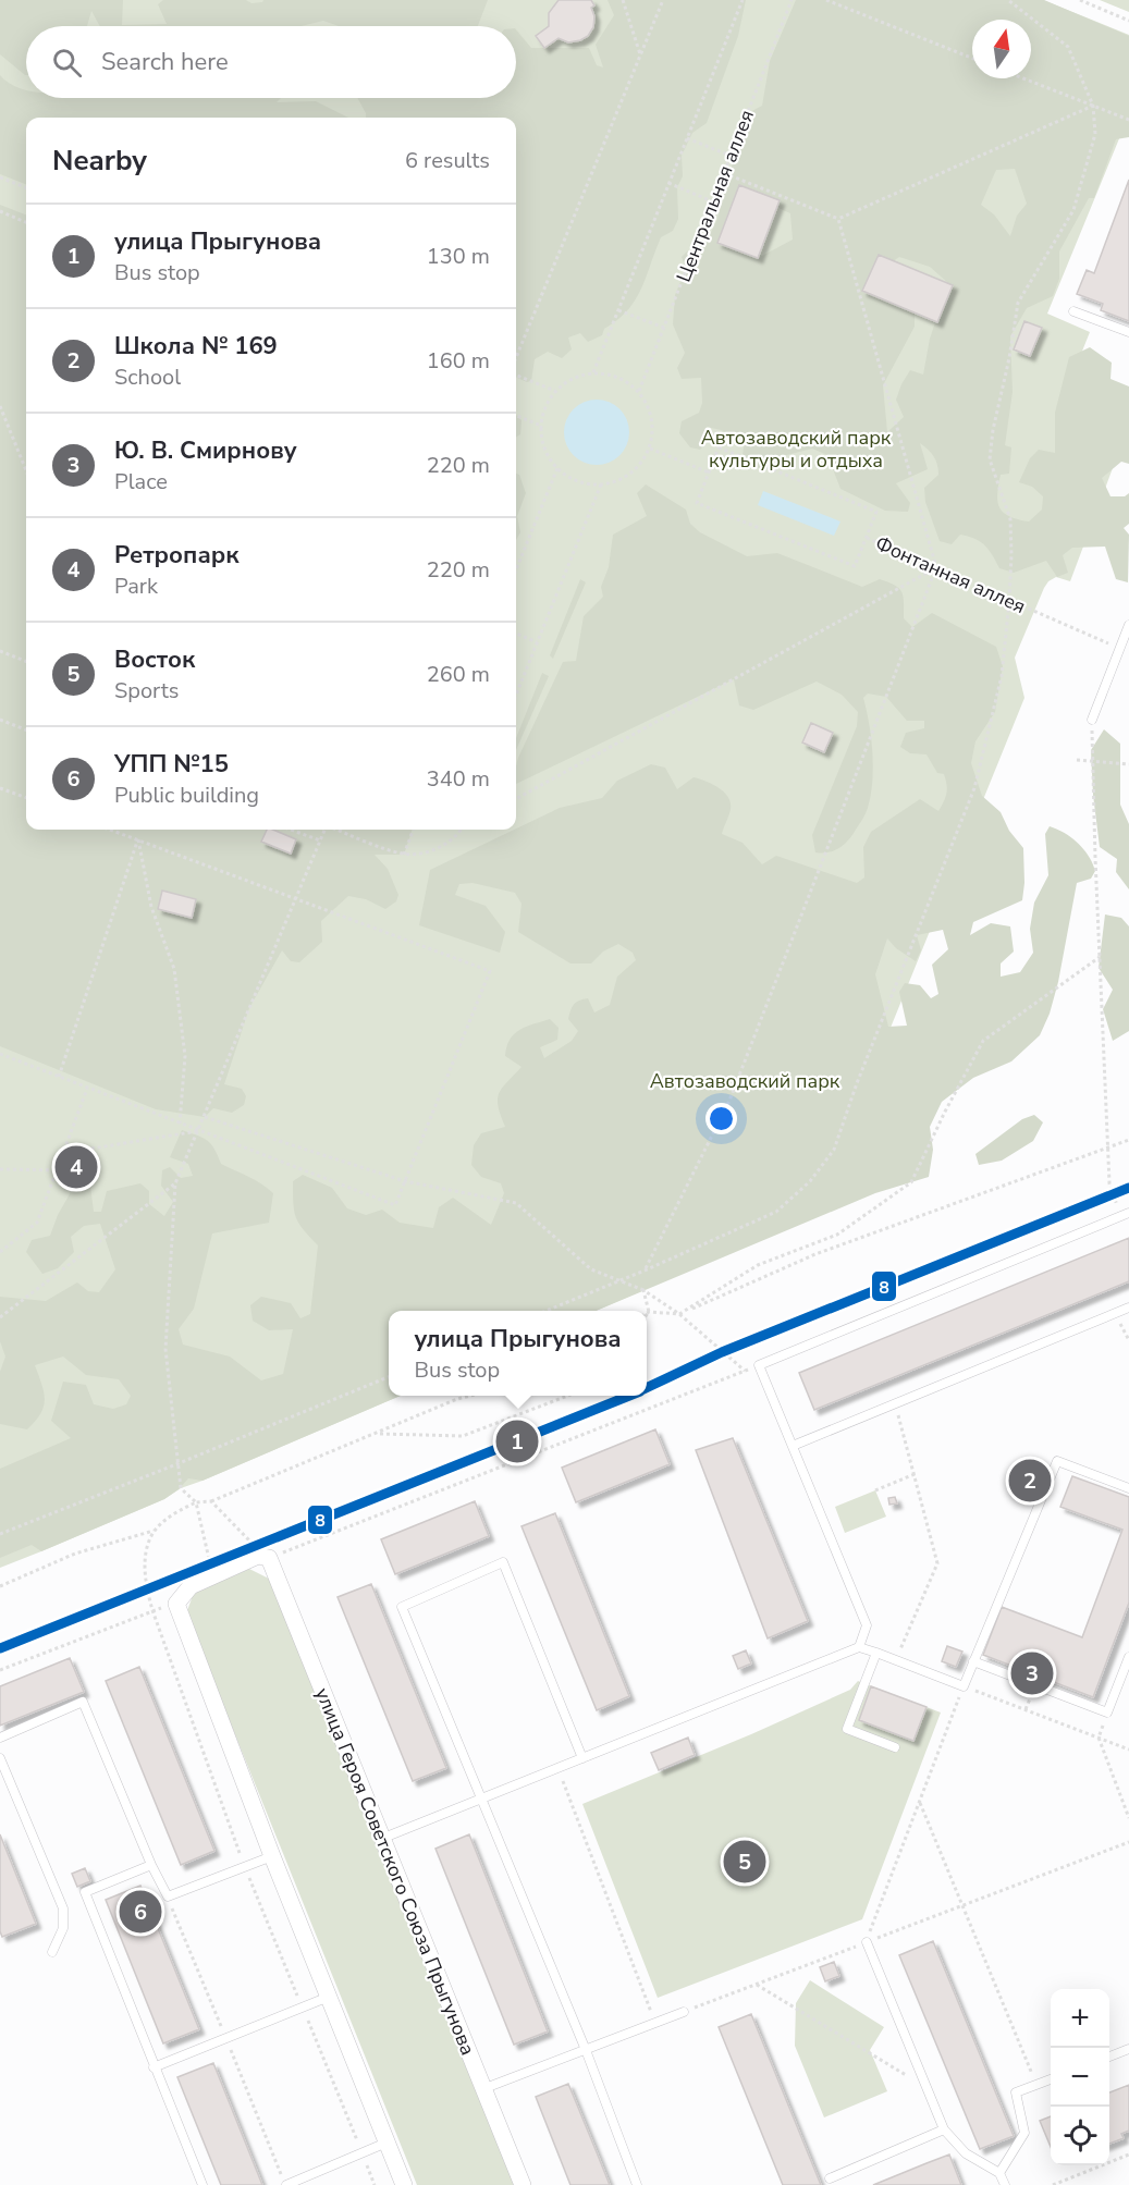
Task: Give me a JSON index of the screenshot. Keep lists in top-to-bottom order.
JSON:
{
  "streets": {
    "street": ["улица Героя Советского Союза Прыгунова"],
    "path": ["Центральная аллея", "Фонтанная аллея"]
  },
  "parks": ["Автозаводский парк культуры и отдыха", "Автозаводский парк"],
  "lines": ["transit line 8"],
  "north": "top",
  "page": {
    "search": "Search here",
    "heading": ["Nearby", "6 results"],
    "list": [
      {
        "mark": "1",
        "name": "улица Прыгунова",
        "note": "Bus stop",
        "value": "130 m"
      },
      {
        "mark": "2",
        "name": "Школа № 169",
        "note": "School",
        "value": "160 m"
      },
      {
        "mark": "3",
        "name": "Ю. В. Смирнову",
        "note": "Place",
        "value": "220 m"
      },
      {
        "mark": "4",
        "name": "Ретропарк",
        "note": "Park",
        "value": "220 m"
      },
      {
        "mark": "5",
        "name": "Восток",
        "note": "Sports",
        "value": "260 m"
      },
      {
        "mark": "6",
        "name": "УПП №15",
        "note": "Public building",
        "value": "340 m"
      }
    ],
    "pins": [
      "4",
      "1",
      "2",
      "3",
      "5",
      "6"
    ],
    "popup": ["улица Прыгунова", "Bus stop"],
    "map_buttons": ["+", "−"]
  }
}
